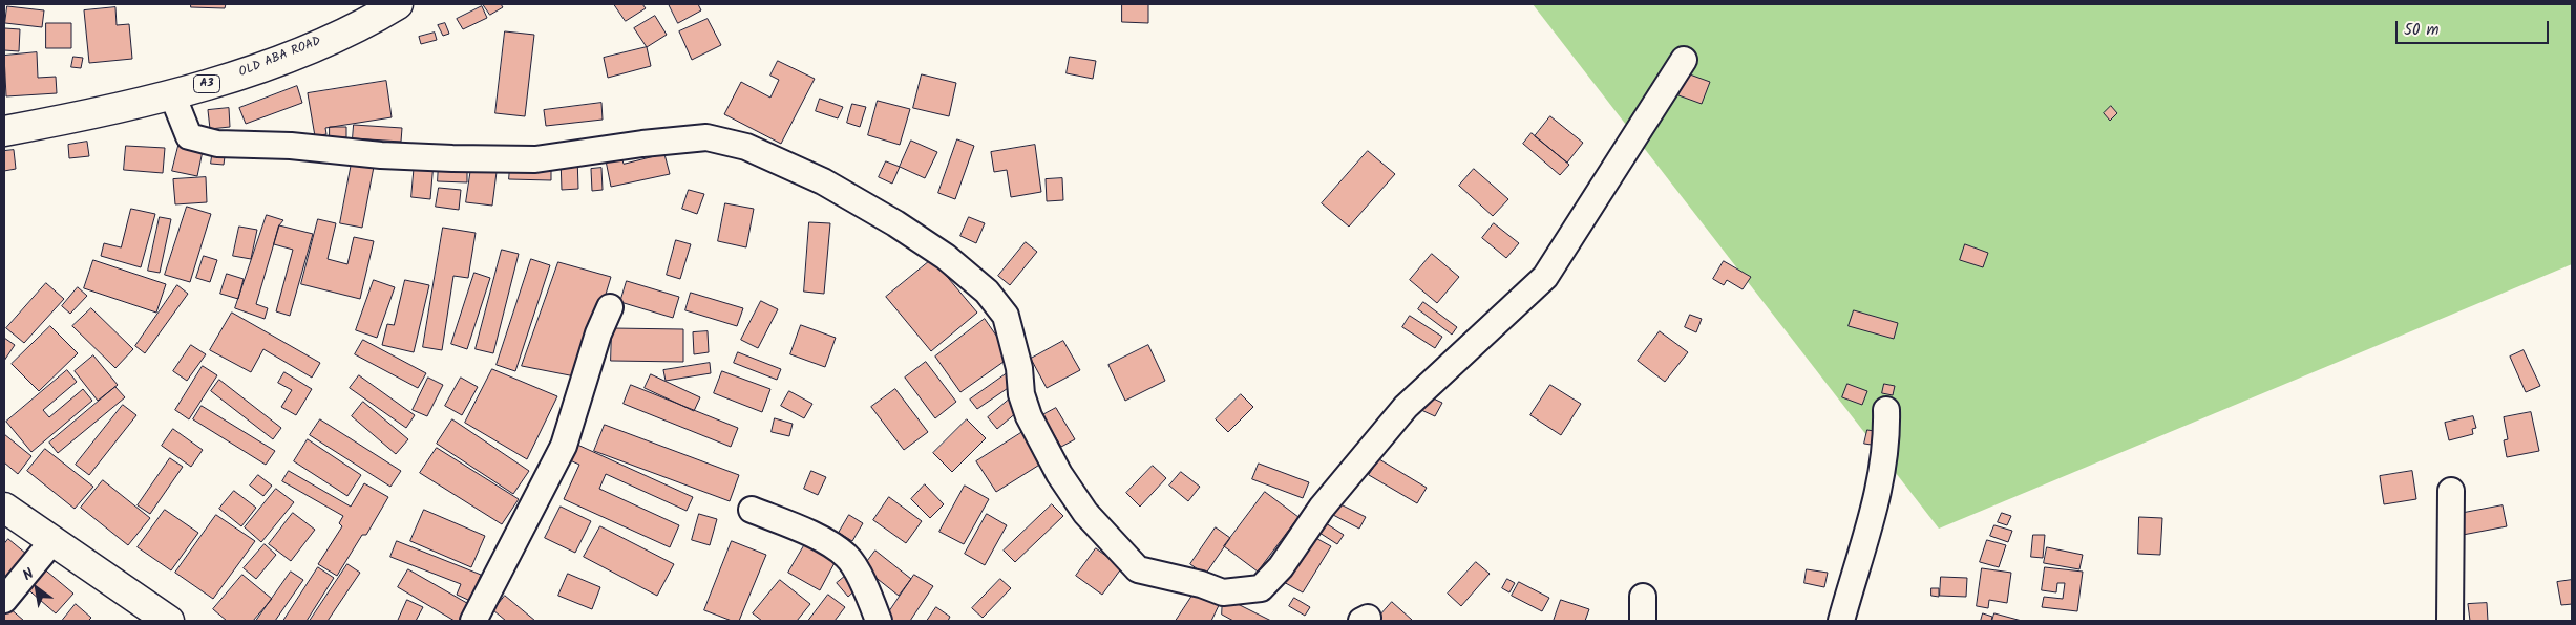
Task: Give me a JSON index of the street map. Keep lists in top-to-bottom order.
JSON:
{
  "streets": {
    "main road": ["OLD ABA ROAD", "A3"]
  },
  "scale_bar": "50 m",
  "north": "top left"
}
